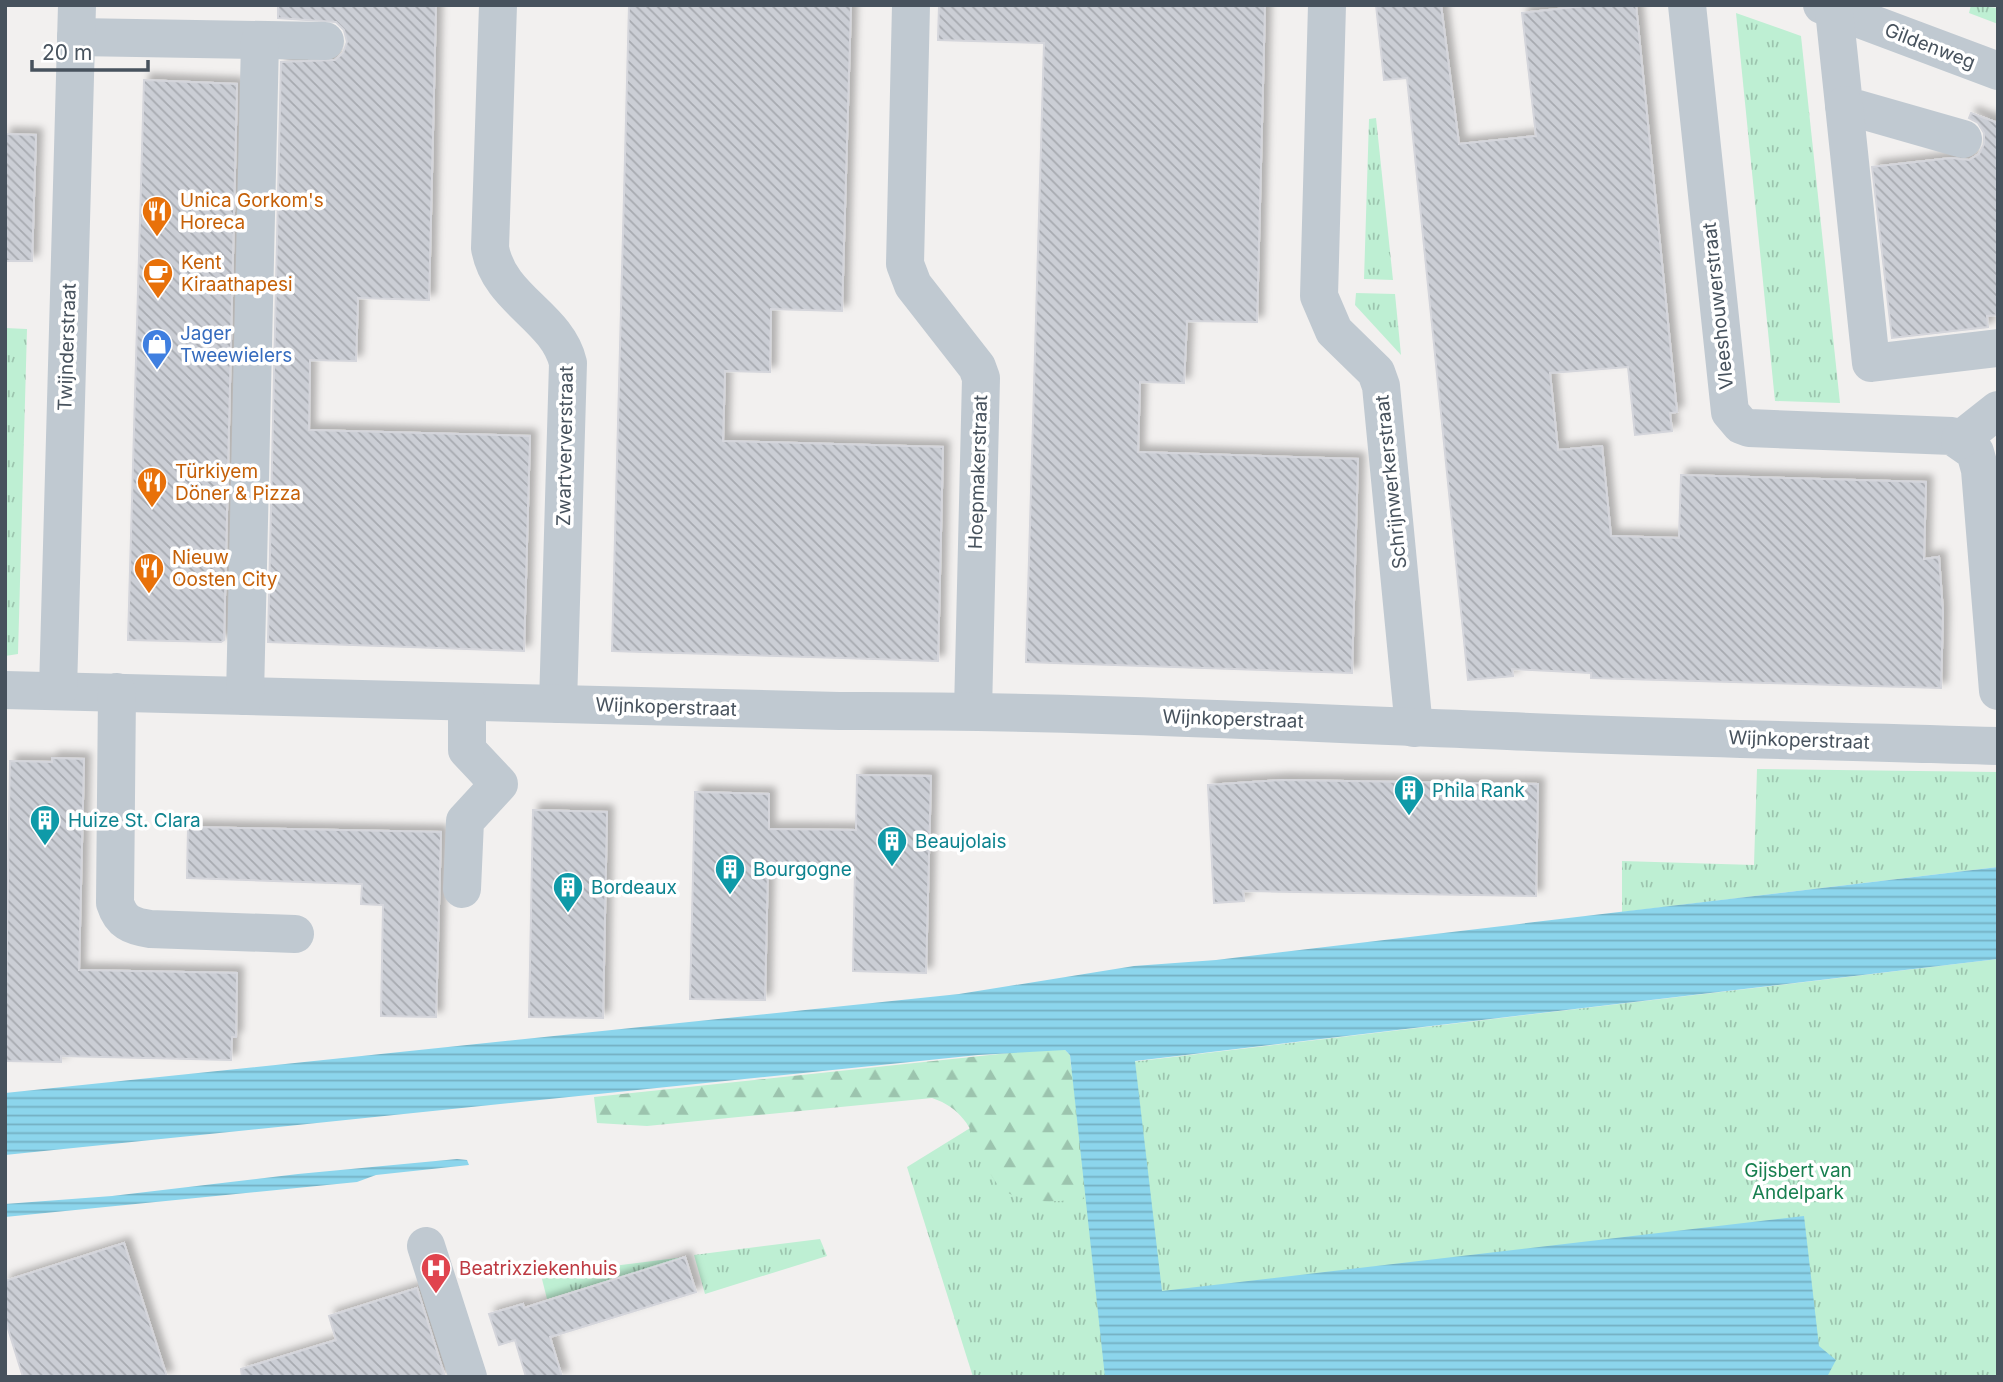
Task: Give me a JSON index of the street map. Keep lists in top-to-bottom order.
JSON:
{
  "streets": {
    "street": [
      "Gildenweg",
      "Vleeshouwerstraat",
      "Twijnderstraat",
      "Zwartververstraat",
      "Hoepmakerstraat",
      "Schrijnwerkerstraat",
      "Wijnkoperstraat"
    ]
  },
  "crossings": [
    ["Twijnderstraat", "Wijnkoperstraat"],
    ["Zwartververstraat", "Wijnkoperstraat"],
    ["Hoepmakerstraat", "Wijnkoperstraat"],
    ["Schrijnwerkerstraat", "Wijnkoperstraat"]
  ],
  "parks": ["Gijsbert van Andelpark"],
  "places": {
    "restaurant": ["Unica Gorkom's Horeca", "Türkiyem Döner & Pizza", "Nieuw Oosten City"],
    "cafe": ["Kent Kiraathapesi"],
    "shop": ["Jager Tweewielers"],
    "building": [
      "Phila Rank",
      "Huize St. Clara",
      "Beaujolais",
      "Bourgogne",
      "Bordeaux"
    ],
    "hospital": ["Beatrixziekenhuis"]
  },
  "scale_bar": "20 m"
}
